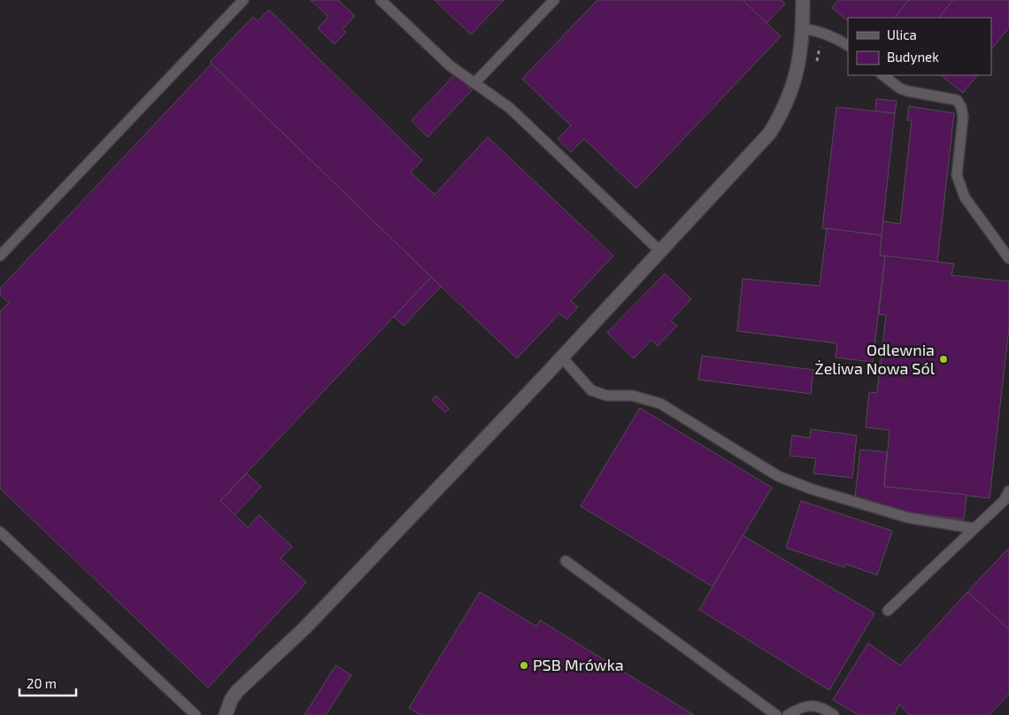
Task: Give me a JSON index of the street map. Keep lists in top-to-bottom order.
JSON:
{
  "places": ["Odlewnia Żeliwa Nowa Sól", "PSB Mrówka"],
  "legend": ["Ulica", "Budynek"],
  "scale_bar": "20 m"
}
